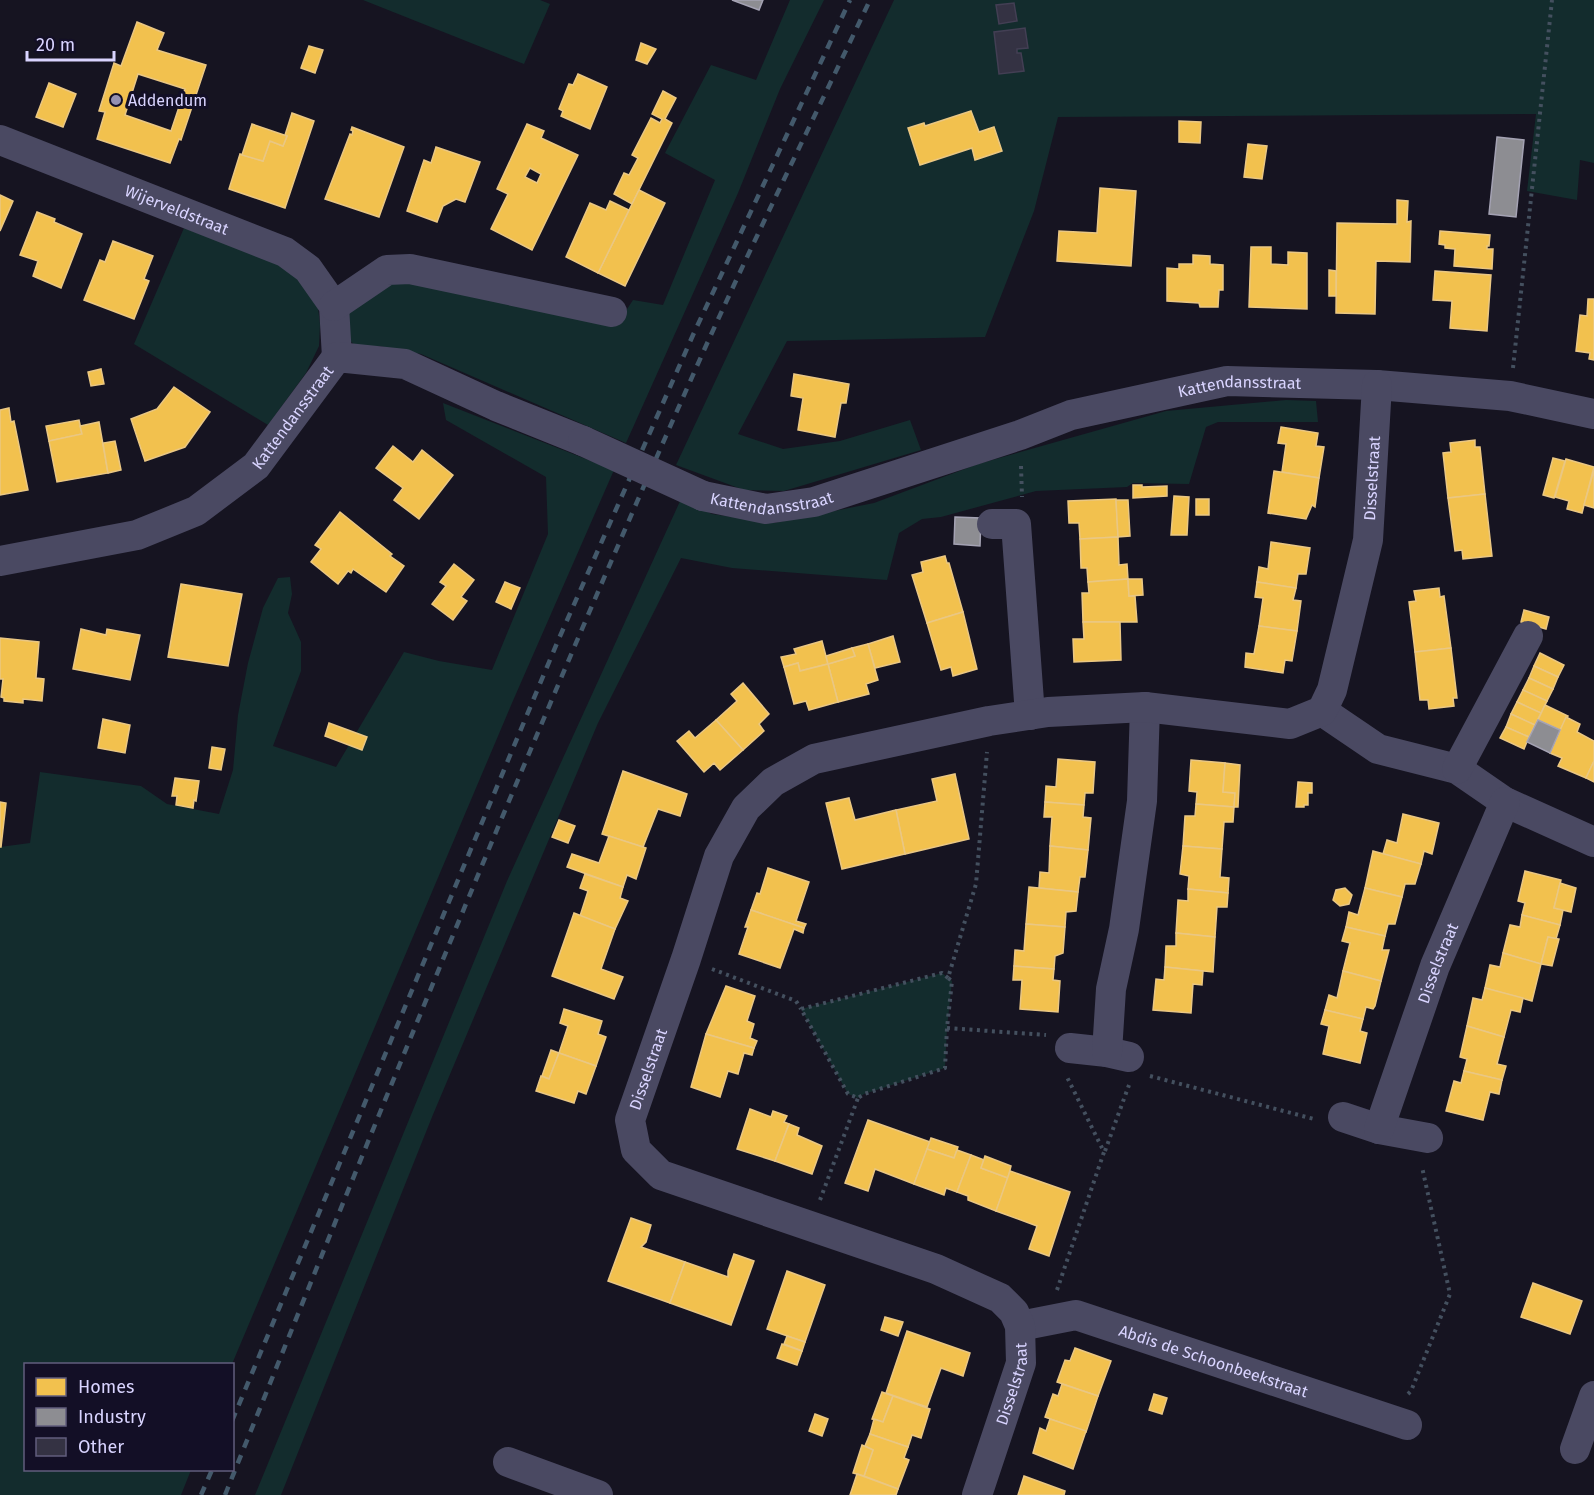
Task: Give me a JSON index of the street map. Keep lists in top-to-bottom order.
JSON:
{
  "streets": {
    "street": [
      "Wijerveldstraat",
      "Kattendansstraat",
      "Disselstraat",
      "Abdis de Schoonbeekstraat"
    ]
  },
  "crossings": [
    ["Kattendansstraat", "Disselstraat"],
    ["Disselstraat", "Abdis de Schoonbeekstraat"]
  ],
  "places": ["Addendum"],
  "legend": ["Homes", "Industry", "Other"],
  "scale_bar": "20 m"
}
